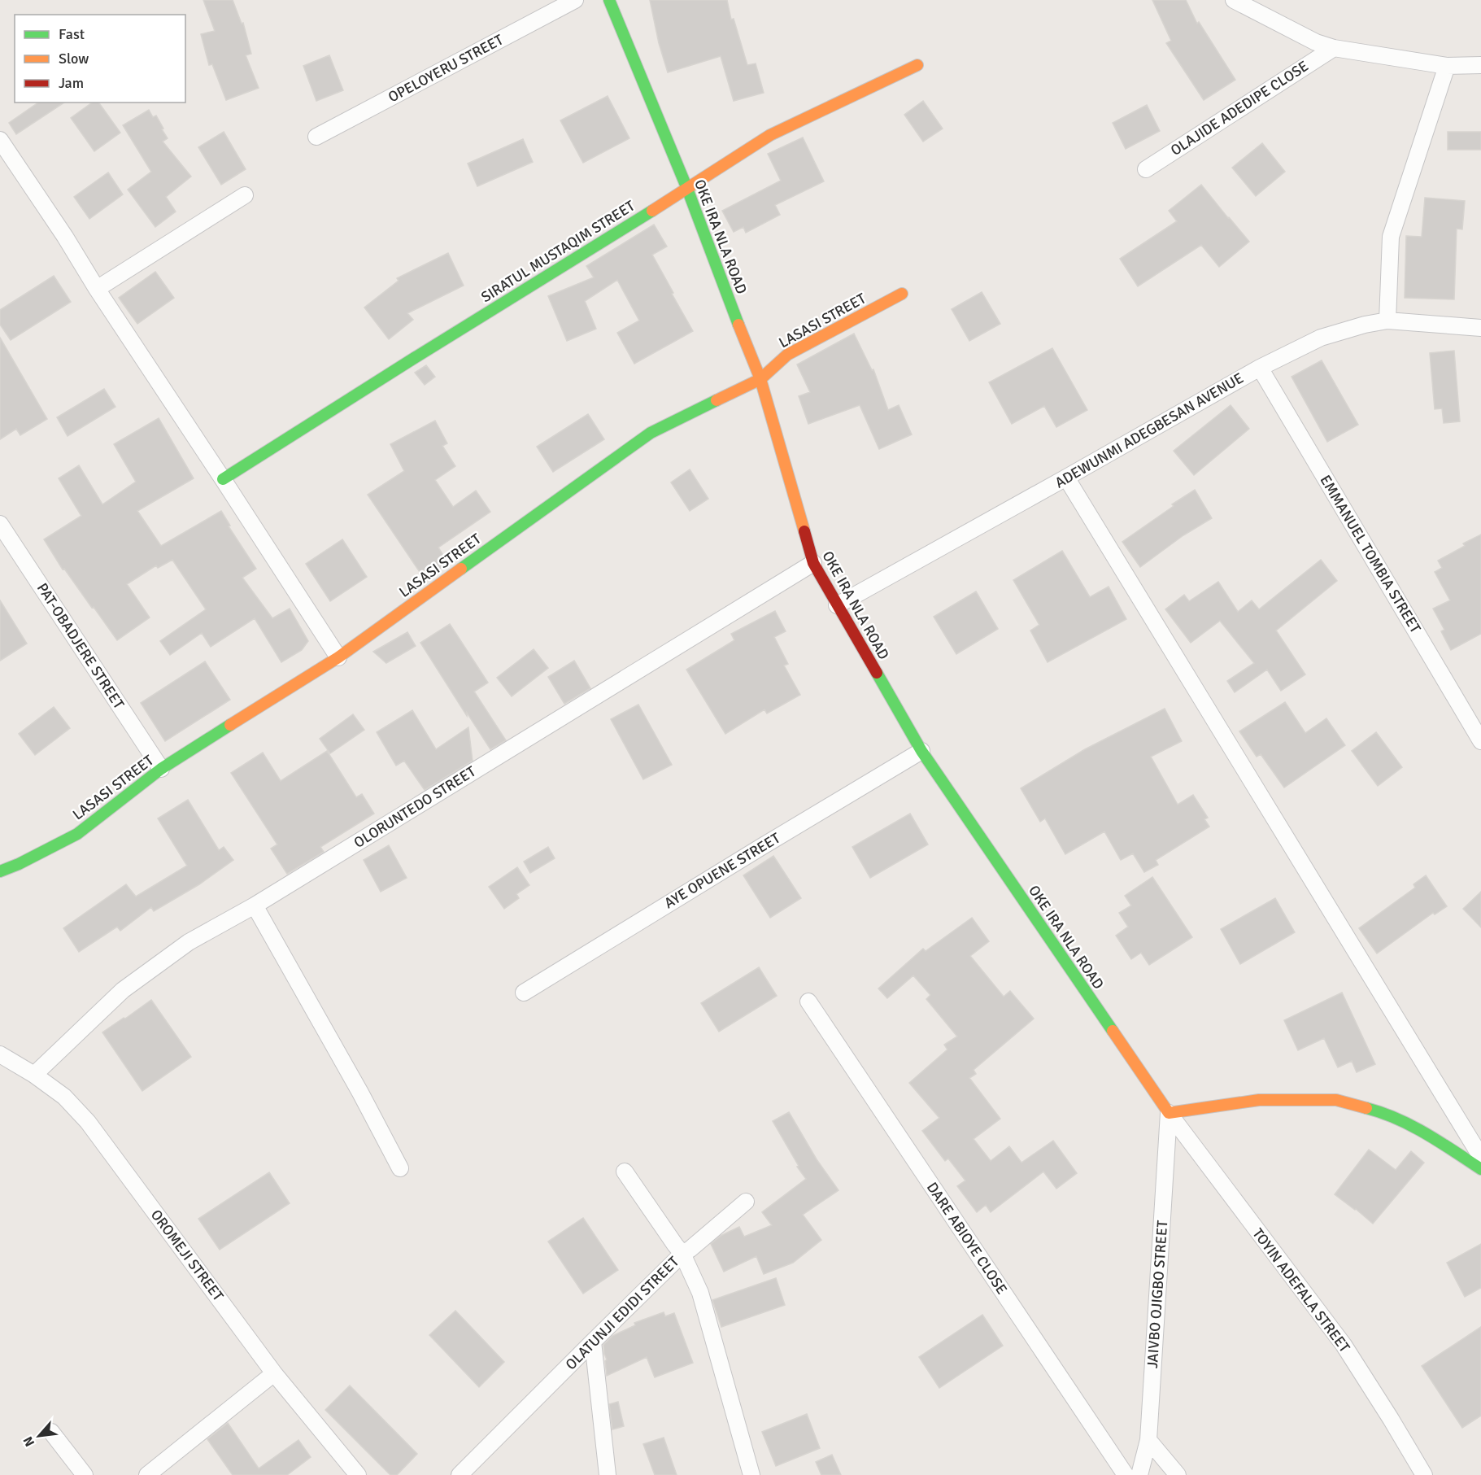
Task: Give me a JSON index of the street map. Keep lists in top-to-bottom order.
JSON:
{
  "streets": {
    "street": [
      "OPELOYERU STREET",
      "OLAJIDE ADEDIPE CLOSE",
      "OKE IRA NLA ROAD",
      "SIRATUL MUSTAQIM STREET",
      "LASASI STREET",
      "ADEWUNMI ADEGBESAN AVENUE",
      "EMMANUEL TOMBIA STREET",
      "PAT-OBADJERE STREET",
      "OLORUNTEDO STREET",
      "AYE OPUENE STREET",
      "DARE ABIOYE CLOSE",
      "OROMEJI STREET",
      "TOYIN ADEFALA STREET",
      "JAIVBO OJIGBO STREET",
      "OLATUNJI EDIDI STREET"
    ]
  },
  "crossings": [
    ["OKE IRA NLA ROAD", "SIRATUL MUSTAQIM STREET"],
    ["OKE IRA NLA ROAD", "LASASI STREET"],
    ["OKE IRA NLA ROAD", "ADEWUNMI ADEGBESAN AVENUE"],
    ["OKE IRA NLA ROAD", "OLORUNTEDO STREET"],
    ["OKE IRA NLA ROAD", "AYE OPUENE STREET"],
    ["OKE IRA NLA ROAD", "TOYIN ADEFALA STREET"],
    ["OKE IRA NLA ROAD", "JAIVBO OJIGBO STREET"],
    ["LASASI STREET", "PAT-OBADJERE STREET"],
    ["ADEWUNMI ADEGBESAN AVENUE", "EMMANUEL TOMBIA STREET"],
    ["OLORUNTEDO STREET", "OROMEJI STREET"],
    ["TOYIN ADEFALA STREET", "JAIVBO OJIGBO STREET"]
  ],
  "legend": ["Fast", "Slow", "Jam"],
  "north": "bottom left"
}
